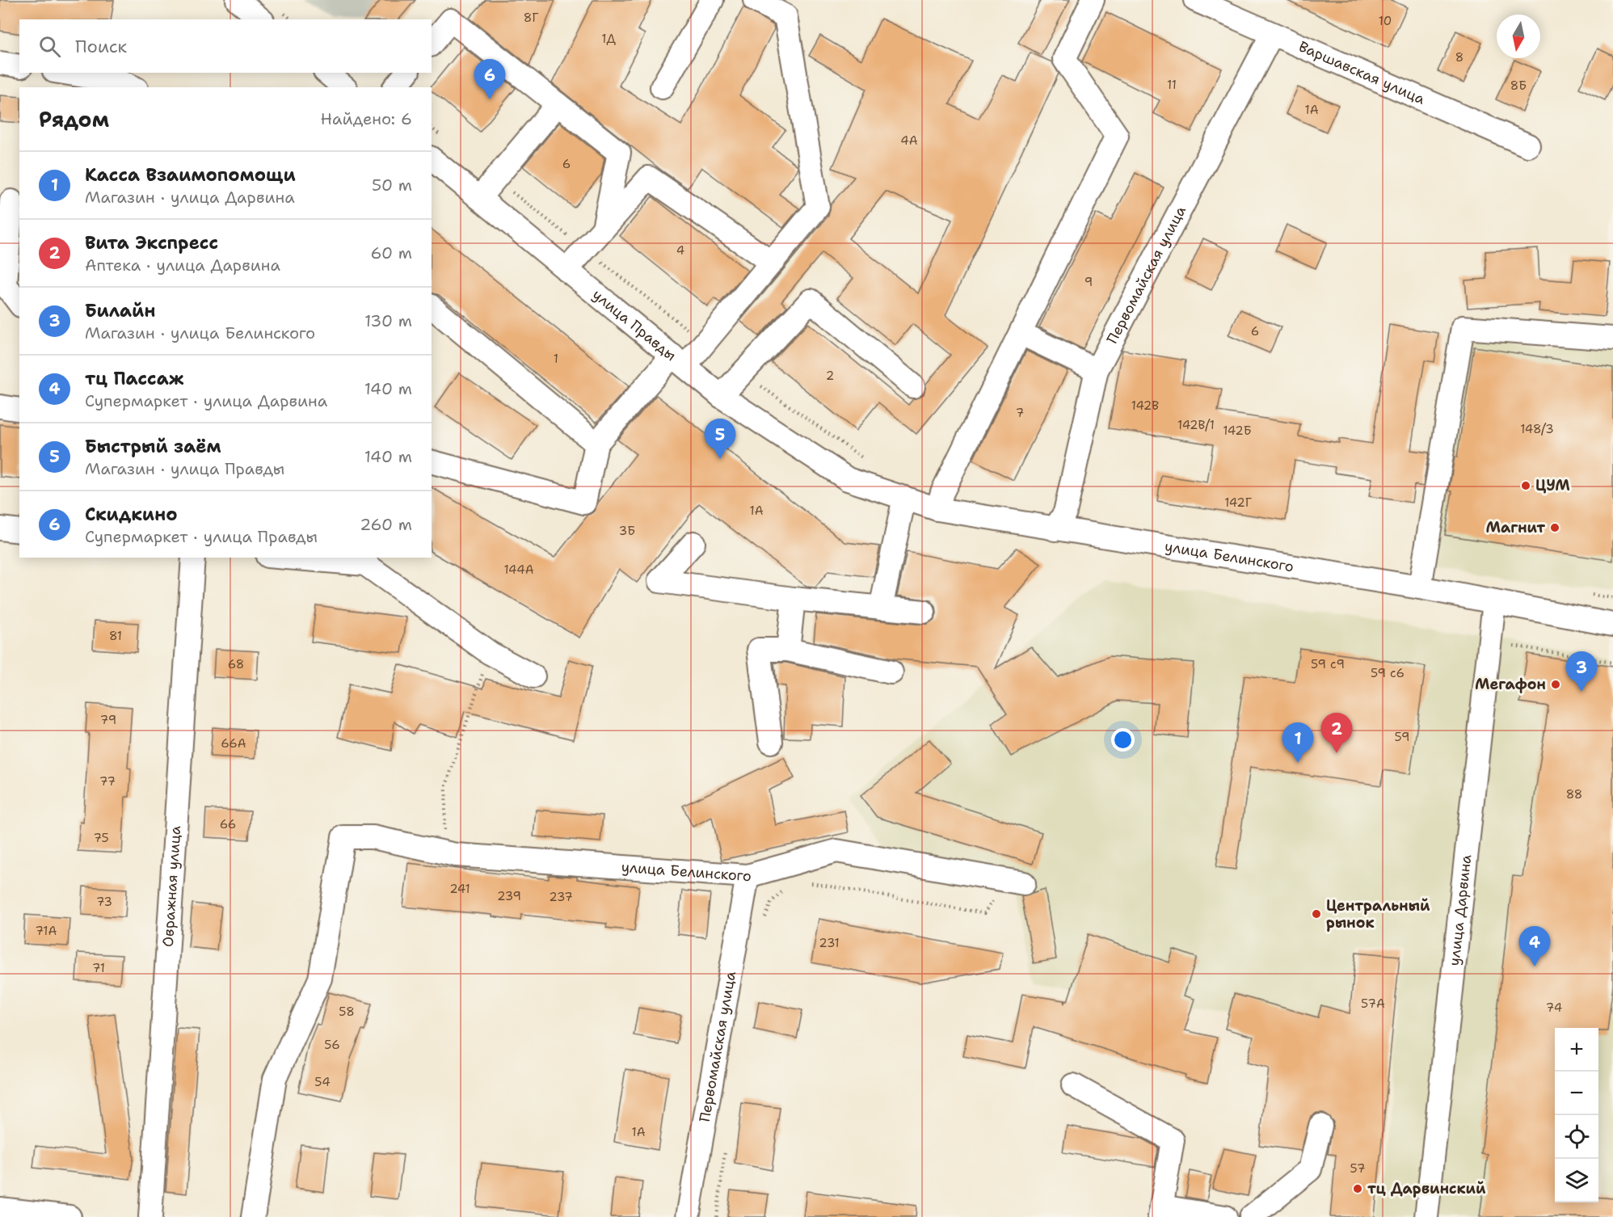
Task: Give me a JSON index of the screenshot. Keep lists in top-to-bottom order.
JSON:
{
  "streets": {
    "street": [
      "Варшавская улица",
      "Первомайская улица",
      "улица Правды",
      "улица Белинского",
      "Овражная улица",
      "улица Дарвина"
    ]
  },
  "crossings": [
    ["Варшавская улица", "Первомайская улица"],
    ["Первомайская улица", "улица Белинского"],
    ["улица Правды", "улица Белинского"],
    ["улица Белинского", "улица Дарвина"]
  ],
  "places": [
    "ЦУМ",
    "Магнит",
    "Мегафон",
    "Центральный рынок",
    "тц Дарвинский"
  ],
  "house_numbers": [
    "8Г",
    "10",
    "1Д",
    "8",
    "11",
    "8Б",
    "1А",
    "4А",
    "6",
    "4",
    "9",
    "6",
    "1",
    "2",
    "142В",
    "7",
    "142В/1",
    "148/3",
    "142Б",
    "142Г",
    "1А",
    "3Б",
    "144А",
    "81",
    "68",
    "59 с9",
    "59 с6",
    "79",
    "59",
    "66А",
    "77",
    "88",
    "66",
    "75",
    "241",
    "239",
    "237",
    "73",
    "71А",
    "231",
    "71",
    "57А",
    "74",
    "58",
    "56",
    "54",
    "1А",
    "57"
  ],
  "north": "bottom",
  "page": {
    "search": "Поиск",
    "pins": [
      "6",
      "5",
      "3",
      "2",
      "1",
      "4"
    ],
    "heading": ["Рядом", "Найдено: 6"],
    "list": [
      {
        "mark": "1",
        "name": "Касса Взаимопомощи",
        "note": "Магазин · улица Дарвина",
        "value": "50 m"
      },
      {
        "mark": "2",
        "name": "Вита Экспресс",
        "note": "Аптека · улица Дарвина",
        "value": "60 m"
      },
      {
        "mark": "3",
        "name": "Билайн",
        "note": "Магазин · улица Белинского",
        "value": "130 m"
      },
      {
        "mark": "4",
        "name": "тц Пассаж",
        "note": "Супермаркет · улица Дарвина",
        "value": "140 m"
      },
      {
        "mark": "5",
        "name": "Быстрый заём",
        "note": "Магазин · улица Правды",
        "value": "140 m"
      },
      {
        "mark": "6",
        "name": "Скидкино",
        "note": "Супермаркет · улица Правды",
        "value": "260 m"
      }
    ],
    "map_buttons": ["+", "−"]
  }
}
